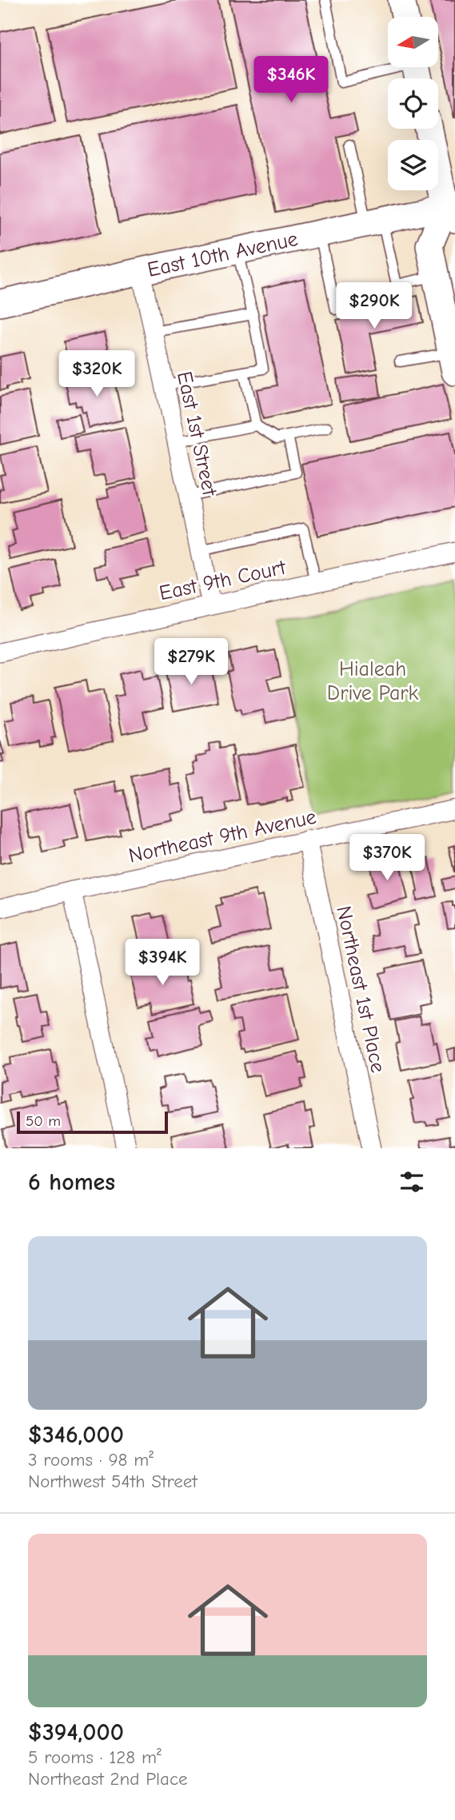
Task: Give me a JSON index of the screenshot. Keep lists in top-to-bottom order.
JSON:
{
  "streets": {
    "street": [
      "East 10th Avenue",
      "East 1st Street",
      "East 9th Court",
      "Northeast 9th Avenue",
      "Northeast 1st Place"
    ]
  },
  "crossings": [
    ["East 10th Avenue", "East 1st Street"],
    ["East 1st Street", "East 9th Court"],
    ["Northeast 9th Avenue", "Northeast 1st Place"]
  ],
  "parks": ["Hialeah Drive Park"],
  "scale_bar": "50 m",
  "north": "left",
  "page": {
    "price": [
      "$346K",
      "$290K",
      "$320K",
      "$279K",
      "$370K",
      "$394K"
    ],
    "scale": "50 m",
    "heading": "6 homes",
    "list": [
      {
        "name": "$346,000",
        "note": "3 rooms · 98 m² · Northwest 54th Street"
      },
      {
        "name": "$394,000",
        "note": "5 rooms · 128 m² · Northeast 2nd Place"
      }
    ]
  }
}
